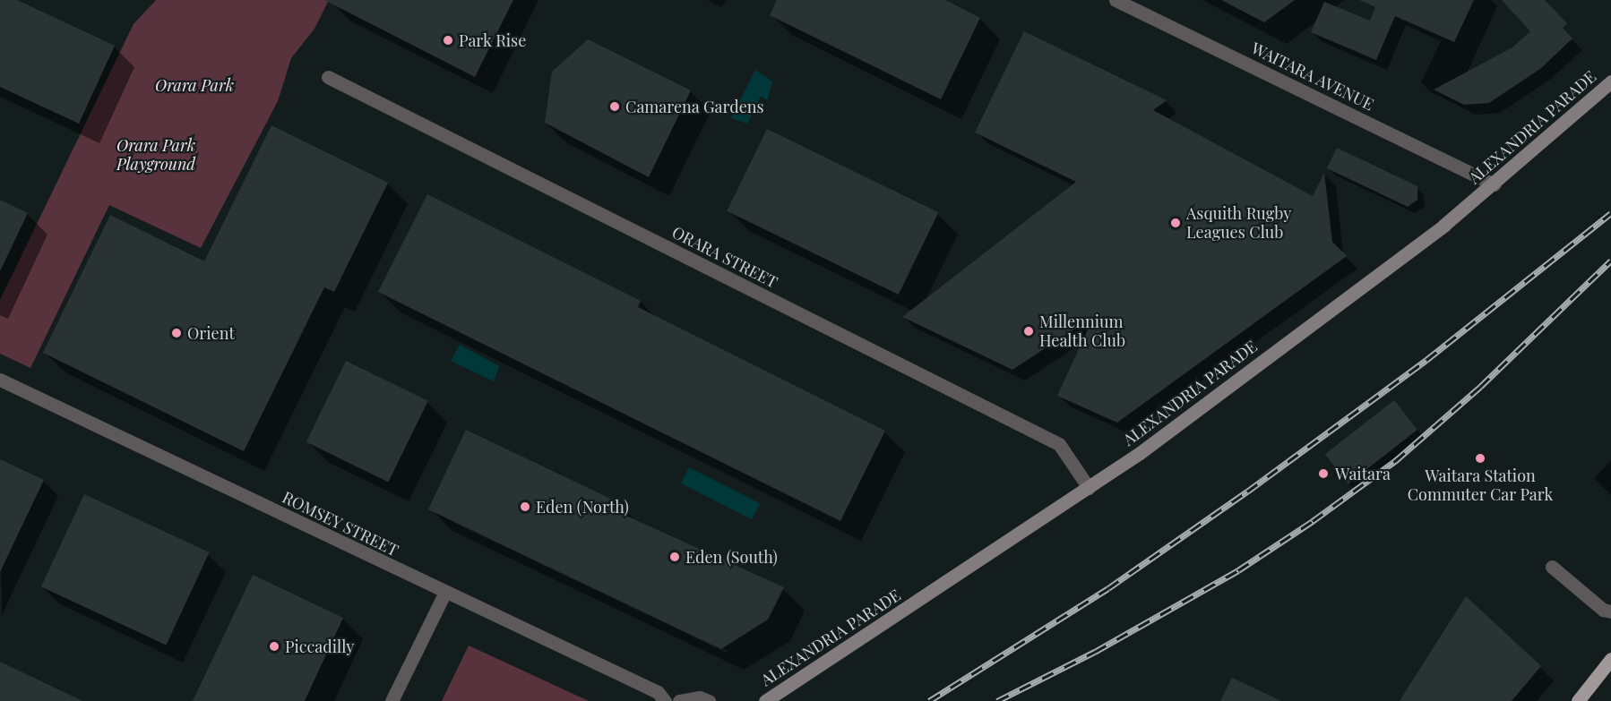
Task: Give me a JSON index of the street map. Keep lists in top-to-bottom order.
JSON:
{
  "streets": {
    "street": [
      "WAITARA AVENUE",
      "ALEXANDRIA PARADE",
      "ORARA STREET",
      "ROMSEY STREET"
    ]
  },
  "crossings": [
    ["WAITARA AVENUE", "ALEXANDRIA PARADE"],
    ["ALEXANDRIA PARADE", "ORARA STREET"]
  ],
  "parks": ["Orara Park", "Orara Park Playground"],
  "places": [
    "Park Rise",
    "Camarena Gardens",
    "Asquith Rugby Leagues Club",
    "Millennium Health Club",
    "Orient",
    "Waitara Station Commuter Car Park",
    "Waitara",
    "Eden (North)",
    "Eden (South)",
    "Piccadilly"
  ]
}
